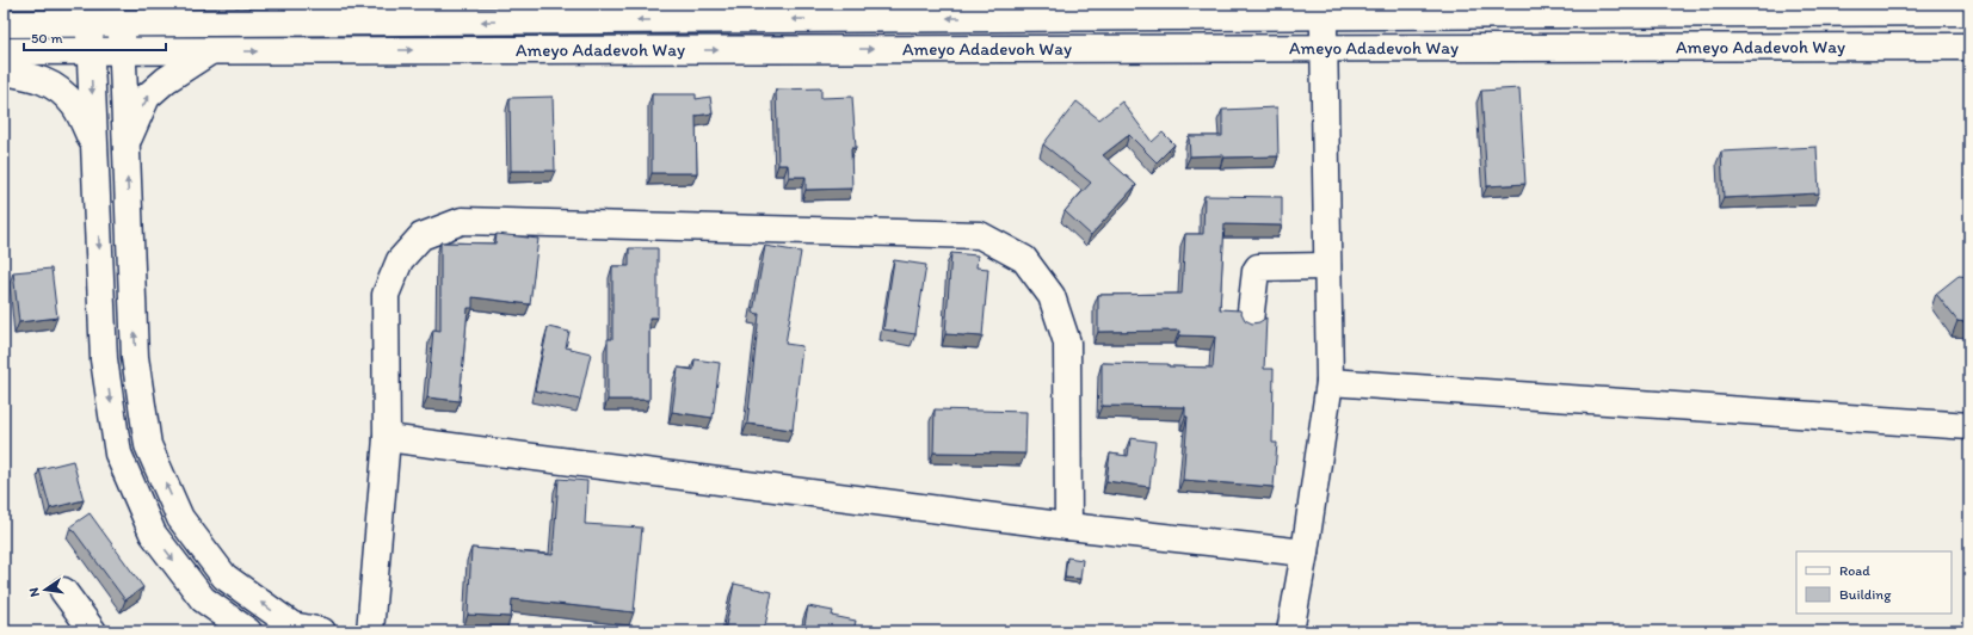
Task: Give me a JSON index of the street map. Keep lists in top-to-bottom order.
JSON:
{
  "streets": {
    "street": ["Ameyo Adadevoh Way"]
  },
  "legend": ["Road", "Building"],
  "scale_bar": "50 m",
  "north": "left"
}
